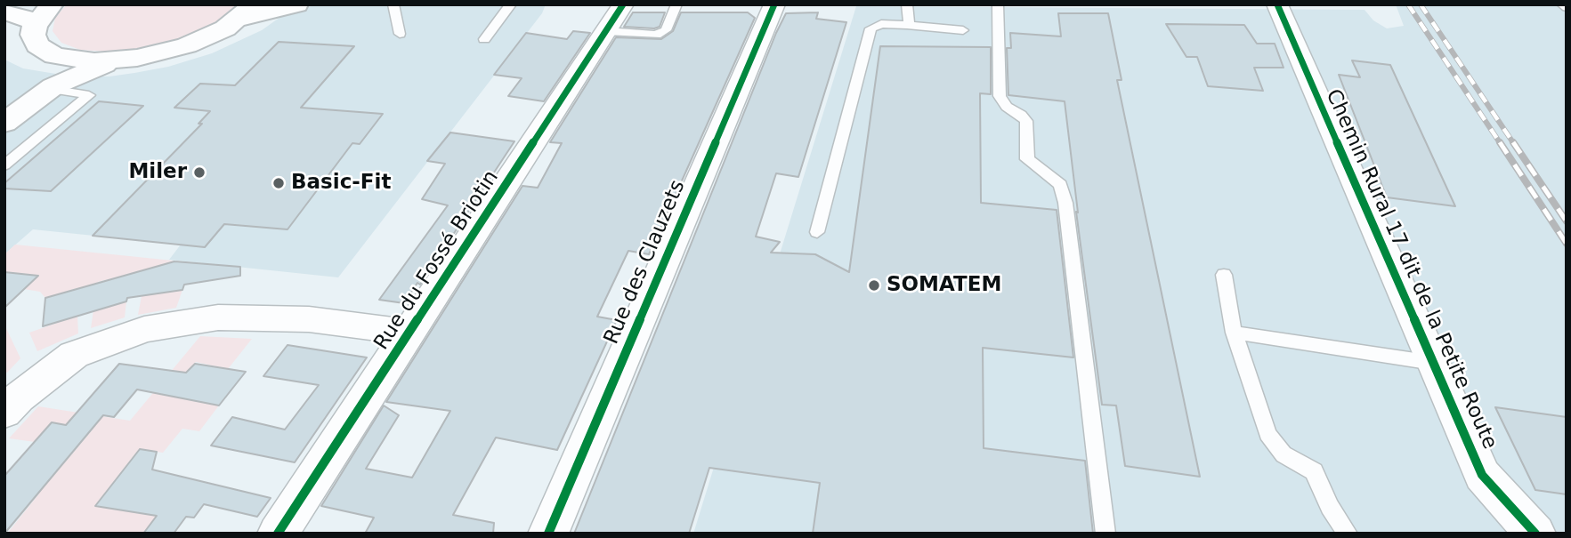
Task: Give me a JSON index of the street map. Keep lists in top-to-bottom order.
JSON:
{
  "streets": {
    "street": ["Rue du Fossé Briotin", "Rue des Clauzets", "Chemin Rural 17 dit de la Petite Route"]
  },
  "places": ["Miler", "Basic-Fit", "SOMATEM"]
}
